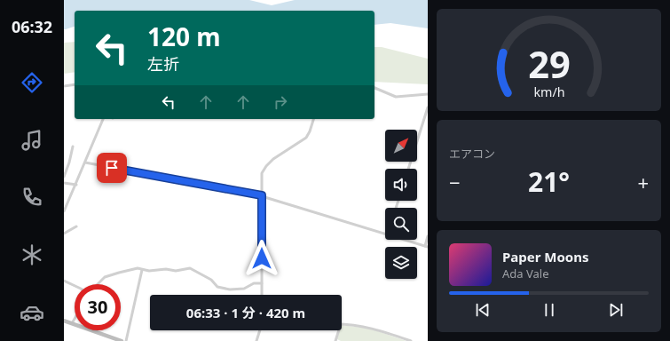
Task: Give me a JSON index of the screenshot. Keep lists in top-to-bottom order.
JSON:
{
  "north": "top right",
  "page": {
    "tabs": "06:32",
    "turn": ["120 m", "左折"],
    "tile": "エアコン",
    "heat": ["−", "21°", "+"],
    "song": ["Paper Moons", "Ada Vale"],
    "limit": "30",
    "trip": "06:33 · 1 分 · 420 m",
    "gauge": ["29", "km/h"]
  }
}
